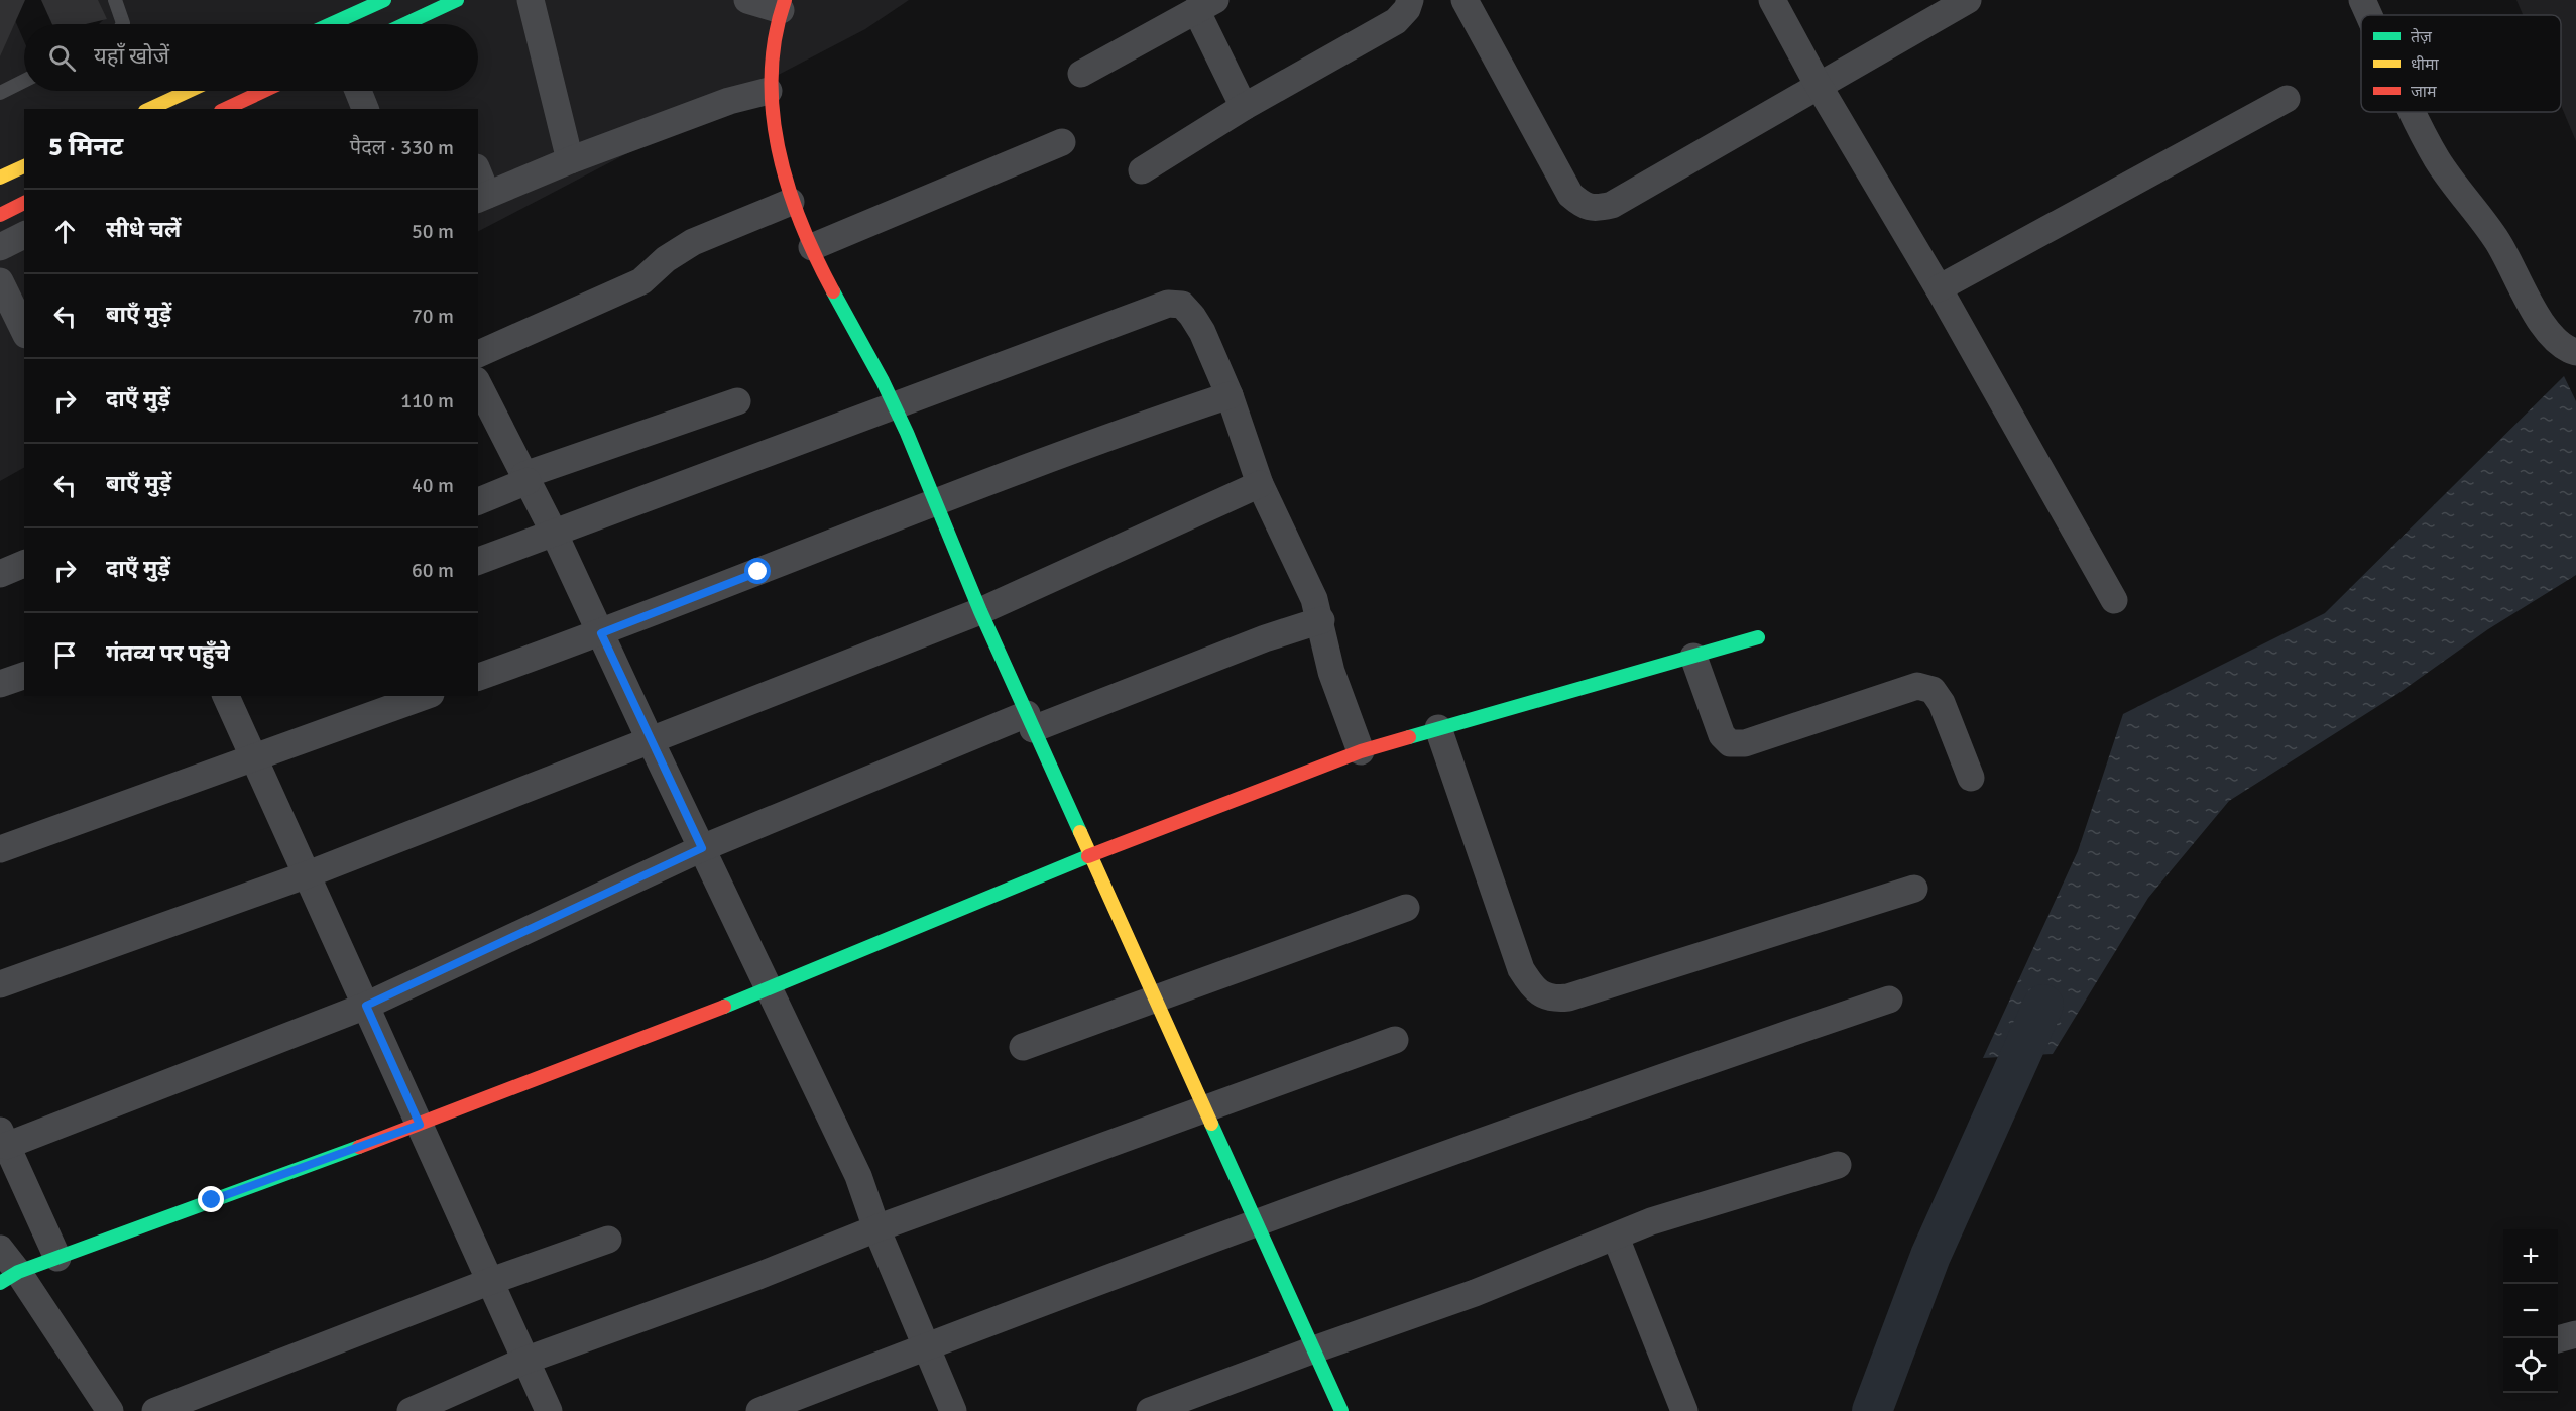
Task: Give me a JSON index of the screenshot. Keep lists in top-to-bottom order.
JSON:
{
  "legend": ["तेज़", "धीमा", "जाम"],
  "page": {
    "search": "यहाँ खोजें",
    "heading": ["5 मिनट", "पैदल · 330 m"],
    "list": [
      ["सीधे चलें", "50 m"],
      ["बाएँ मुड़ें", "70 m"],
      ["दाएँ मुड़ें", "110 m"],
      ["बाएँ मुड़ें", "40 m"],
      ["दाएँ मुड़ें", "60 m"],
      "गंतव्य पर पहुँचे"
    ],
    "map_buttons": ["+", "−"]
  }
}
